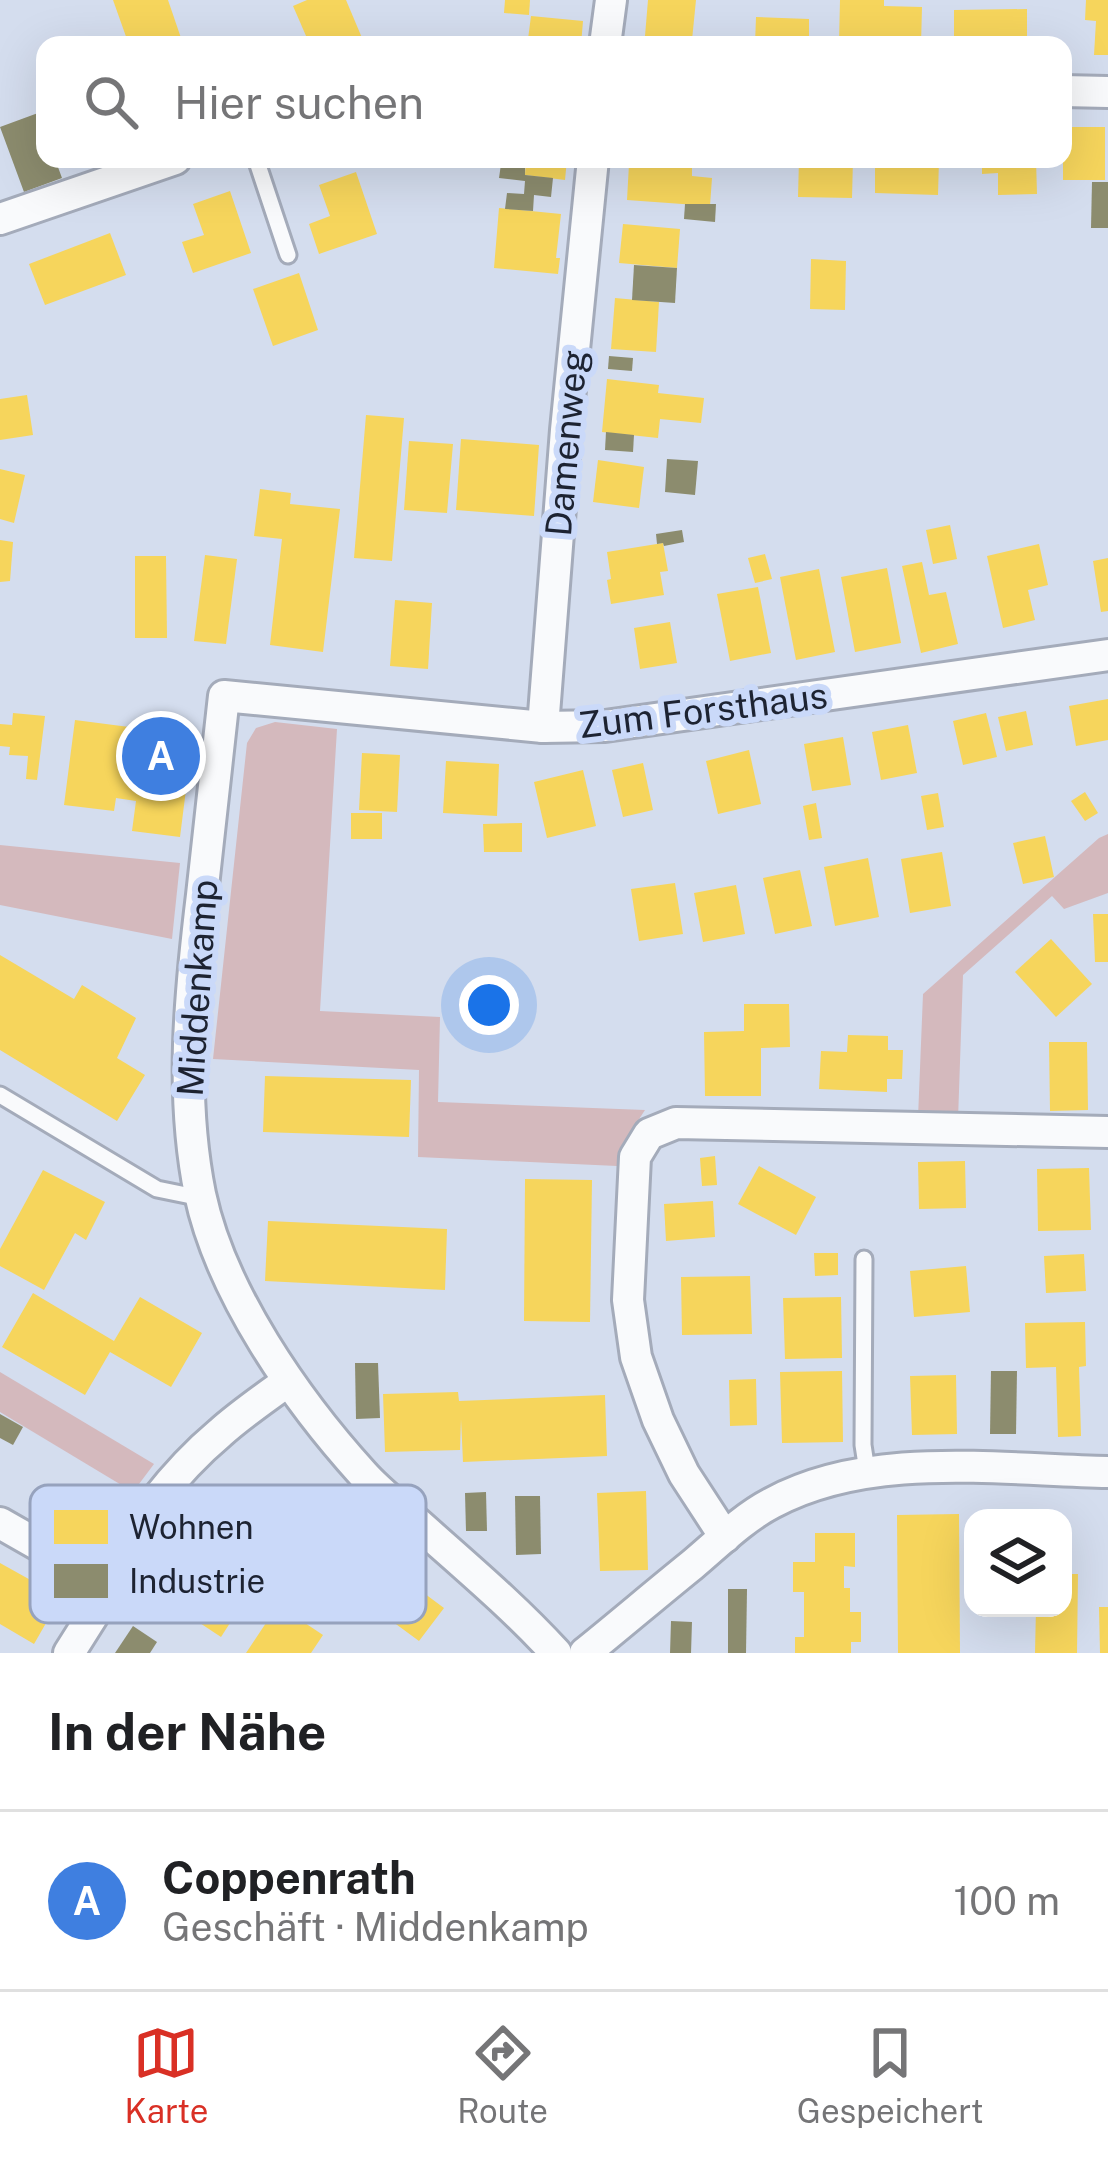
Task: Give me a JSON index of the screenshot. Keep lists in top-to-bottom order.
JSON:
{
  "streets": {
    "street": ["Damenweg", "Zum Forsthaus", "Middenkamp"]
  },
  "crossings": [
    ["Damenweg", "Zum Forsthaus"],
    ["Zum Forsthaus", "Middenkamp"]
  ],
  "legend": ["Wohnen", "Industrie"],
  "page": {
    "search": "Hier suchen",
    "pins": "A",
    "heading": "In der Nähe",
    "list": [
      {
        "mark": "A",
        "name": "Coppenrath",
        "note": "Geschäft · Middenkamp",
        "value": "100 m"
      }
    ],
    "nav": ["Karte", "Route", "Gespeichert"]
  }
}
